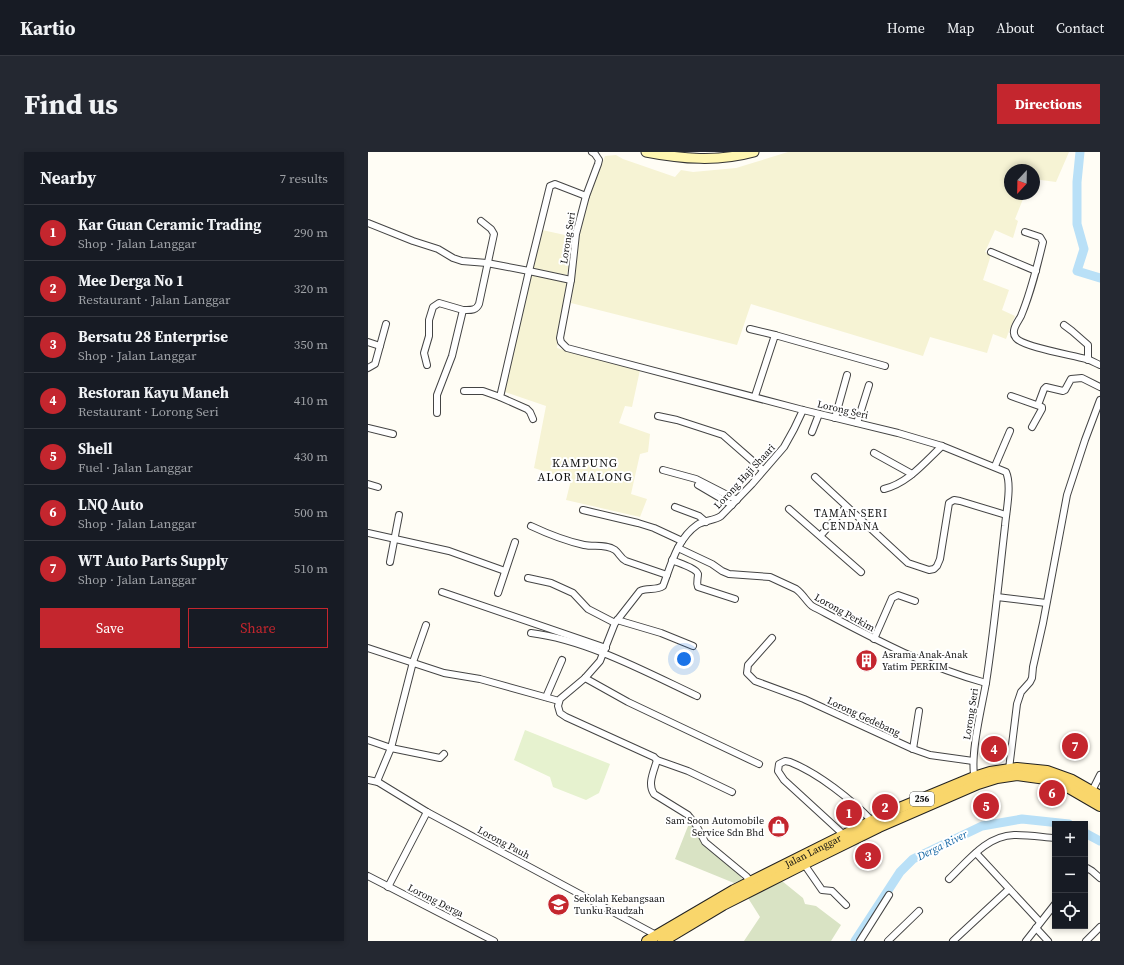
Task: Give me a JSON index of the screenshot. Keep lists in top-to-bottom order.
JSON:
{
  "streets": {
    "main road": ["256", "Jalan Langgar"],
    "street": [
      "Lorong Seri",
      "Lorong Haji Shaari",
      "Lorong Perkim",
      "Lorong Gedebang",
      "Lorong Pauh",
      "Lorong Derga"
    ]
  },
  "crossings": [
    ["Lorong Seri", "Lorong Haji Shaari"],
    ["Lorong Seri", "Lorong Perkim"],
    ["Lorong Seri", "Lorong Gedebang"],
    ["Lorong Seri", "Jalan Langgar"],
    ["Lorong Haji Shaari", "Lorong Perkim"],
    ["Lorong Pauh", "Jalan Langgar"]
  ],
  "districts": ["KAMPUNG ALOR MALONG", "TAMAN SERI CENDANA"],
  "water": ["Derga River"],
  "places": {
    "building": ["Asrama Anak-Anak Yatim PERKIM"],
    "shop": ["Sam Soon Automobile Service Sdn Bhd"],
    "school or university": ["Sekolah Kebangsaan Tunku Raudzah"]
  },
  "north": "bottom",
  "page": {
    "header": "Kartio",
    "nav": [
      "Home",
      "Map",
      "About",
      "Contact"
    ],
    "buttons": [
      "Directions",
      ["Save", "Share"]
    ],
    "title": "Find us",
    "heading": ["Nearby", "7 results"],
    "list": [
      {
        "mark": "1",
        "name": "Kar Guan Ceramic Trading",
        "note": "Shop · Jalan Langgar",
        "value": "290 m"
      },
      {
        "mark": "2",
        "name": "Mee Derga No 1",
        "note": "Restaurant · Jalan Langgar",
        "value": "320 m"
      },
      {
        "mark": "3",
        "name": "Bersatu 28 Enterprise",
        "note": "Shop · Jalan Langgar",
        "value": "350 m"
      },
      {
        "mark": "4",
        "name": "Restoran Kayu Maneh",
        "note": "Restaurant · Lorong Seri",
        "value": "410 m"
      },
      {
        "mark": "5",
        "name": "Shell",
        "note": "Fuel · Jalan Langgar",
        "value": "430 m"
      },
      {
        "mark": "6",
        "name": "LNQ Auto",
        "note": "Shop · Jalan Langgar",
        "value": "500 m"
      },
      {
        "mark": "7",
        "name": "WT Auto Parts Supply",
        "note": "Shop · Jalan Langgar",
        "value": "510 m"
      }
    ],
    "pins": [
      "7",
      "4",
      "6",
      "5",
      "2",
      "1",
      "3"
    ],
    "map_buttons": ["+", "−"]
  }
}
